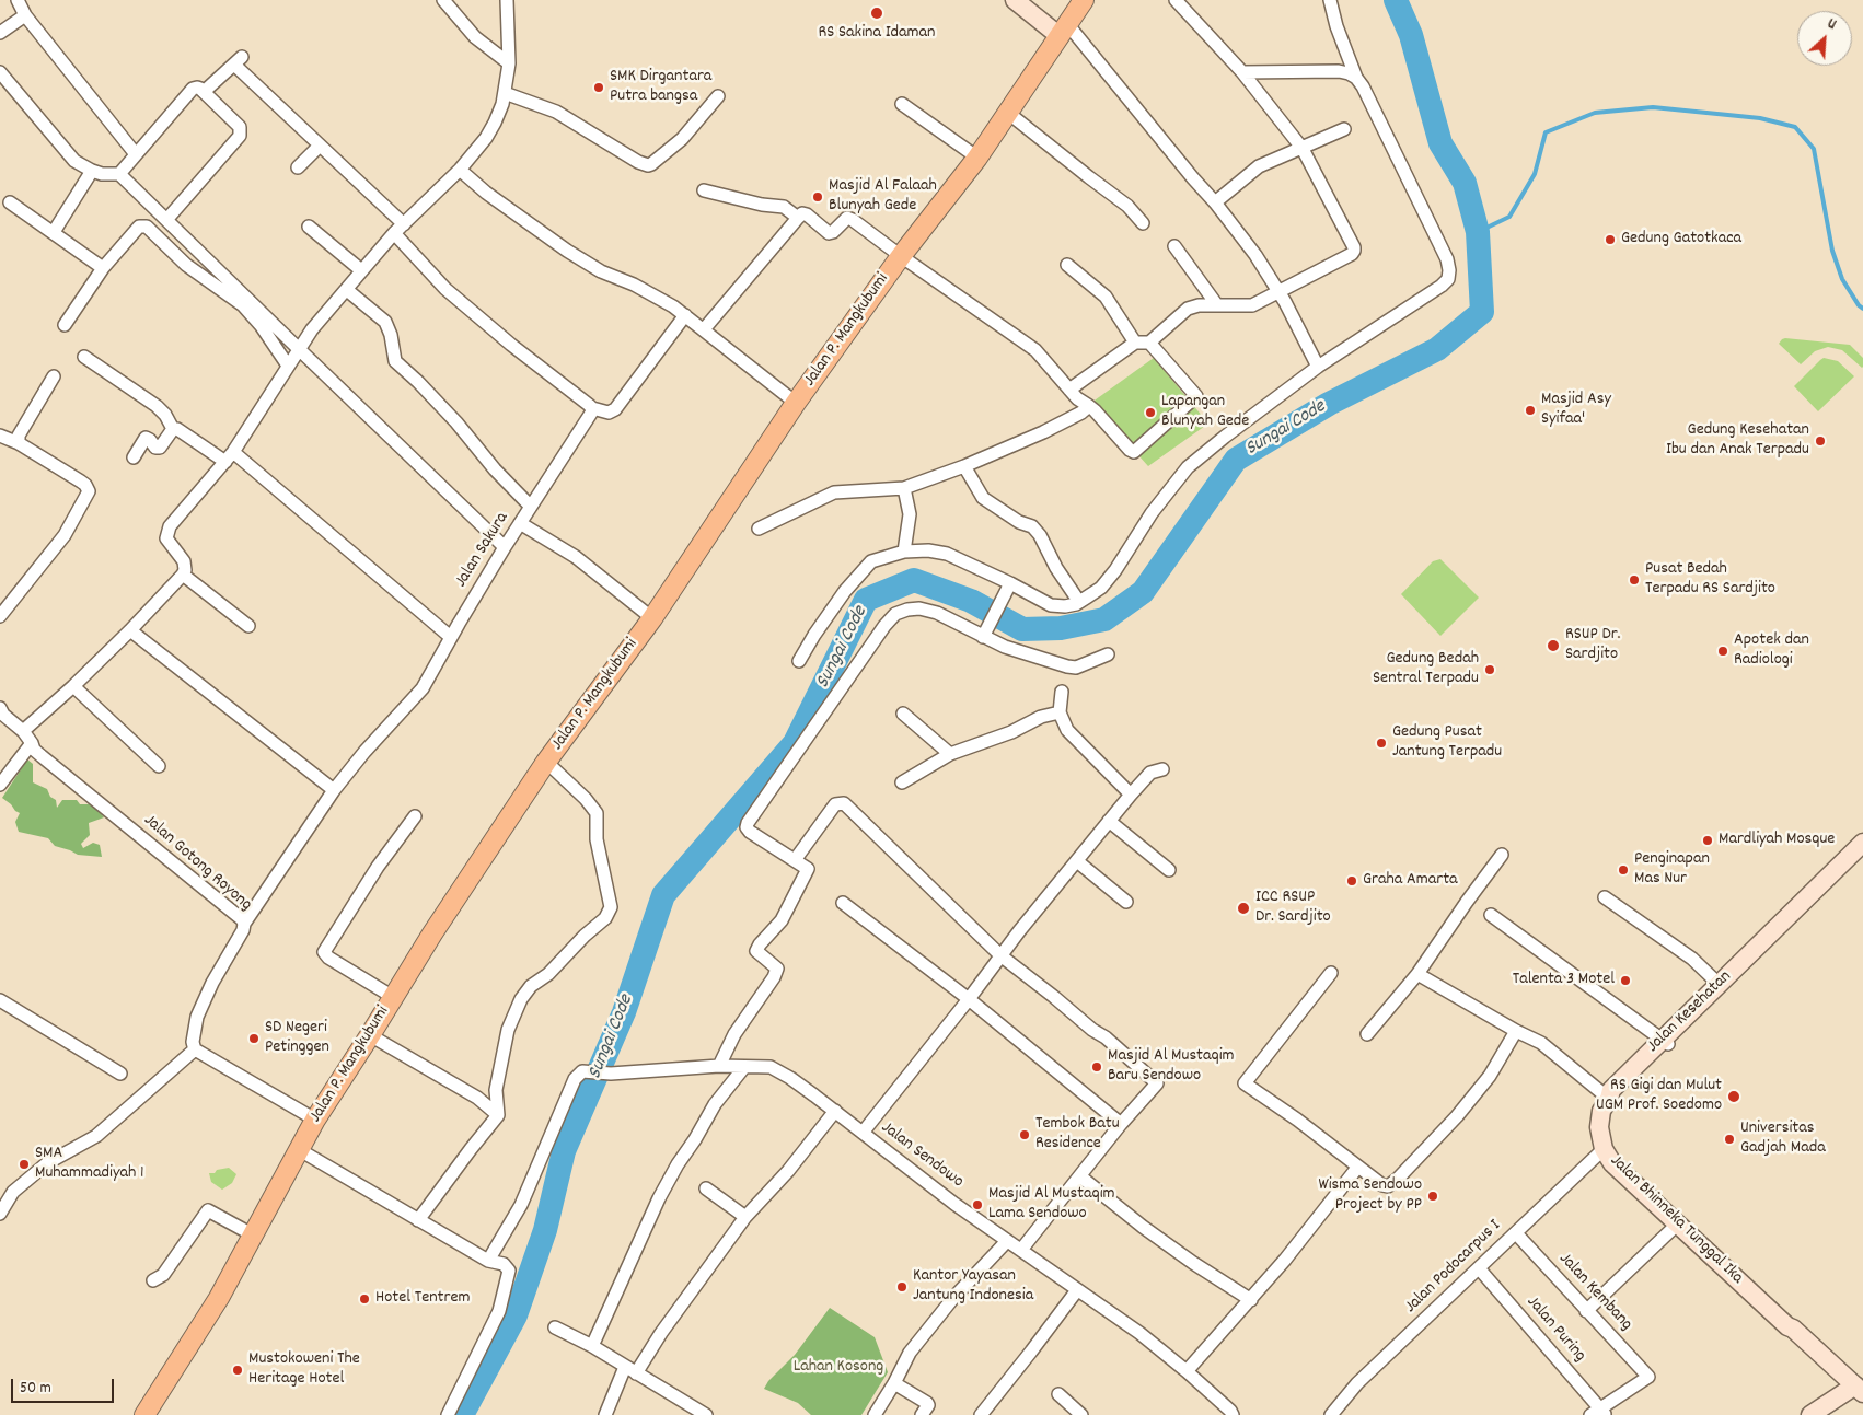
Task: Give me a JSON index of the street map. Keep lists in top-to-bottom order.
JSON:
{
  "streets": {
    "main road": ["Jalan P. Mangkubumi"],
    "street": [
      "Jalan Sakura",
      "Jalan Gotong Royong",
      "Jalan Kesehatan",
      "Jalan Sendowo",
      "Jalan Bhinneka Tunggal Ika",
      "Jalan Podocarpus I",
      "Jalan Kembang",
      "Jalan Puring"
    ]
  },
  "crossings": [
    ["Jalan Sakura", "Jalan Gotong Royong"],
    ["Jalan Kesehatan", "Jalan Bhinneka Tunggal Ika"],
    ["Jalan Bhinneka Tunggal Ika", "Jalan Podocarpus I"],
    ["Jalan Podocarpus I", "Jalan Kembang"],
    ["Jalan Podocarpus I", "Jalan Puring"],
    ["Jalan Kembang", "Jalan Puring"]
  ],
  "water": ["Sungai Code"],
  "parks": ["Lahan Kosong"],
  "places": [
    "RS Sakina Idaman",
    "SMK Dirgantara Putra bangsa",
    "Masjid Al Falaah Blunyah Gede",
    "Gedung Gatotkaca",
    "Masjid Asy Syifaa'",
    "Lapangan Blunyah Gede",
    "Gedung Kesehatan Ibu dan Anak Terpadu",
    "Pusat Bedah Terpadu RS Sardjito",
    "RSUP Dr. Sardjito",
    "Apotek dan Radiologi",
    "Gedung Bedah Sentral Terpadu",
    "Gedung Pusat Jantung Terpadu",
    "Mardliyah Mosque",
    "Penginapan Mas Nur",
    "Graha Amarta",
    "ICC RSUP Dr. Sardjito",
    "Talenta 3 Motel",
    "SD Negeri Petinggen",
    "Masjid Al Mustaqim Baru Sendowo",
    "RS Gigi dan Mulut UGM Prof. Soedomo",
    "Tembok Batu Residence",
    "Universitas Gadjah Mada",
    "SMA Muhammadiyah 1",
    "Wisma Sendowo Project by PP",
    "Masjid Al Mustaqim Lama Sendowo",
    "Kantor Yayasan Jantung Indonesia",
    "Hotel Tentrem",
    "Mustokoweni The Heritage Hotel"
  ],
  "scale_bar": "50 m",
  "north": "top right"
}
